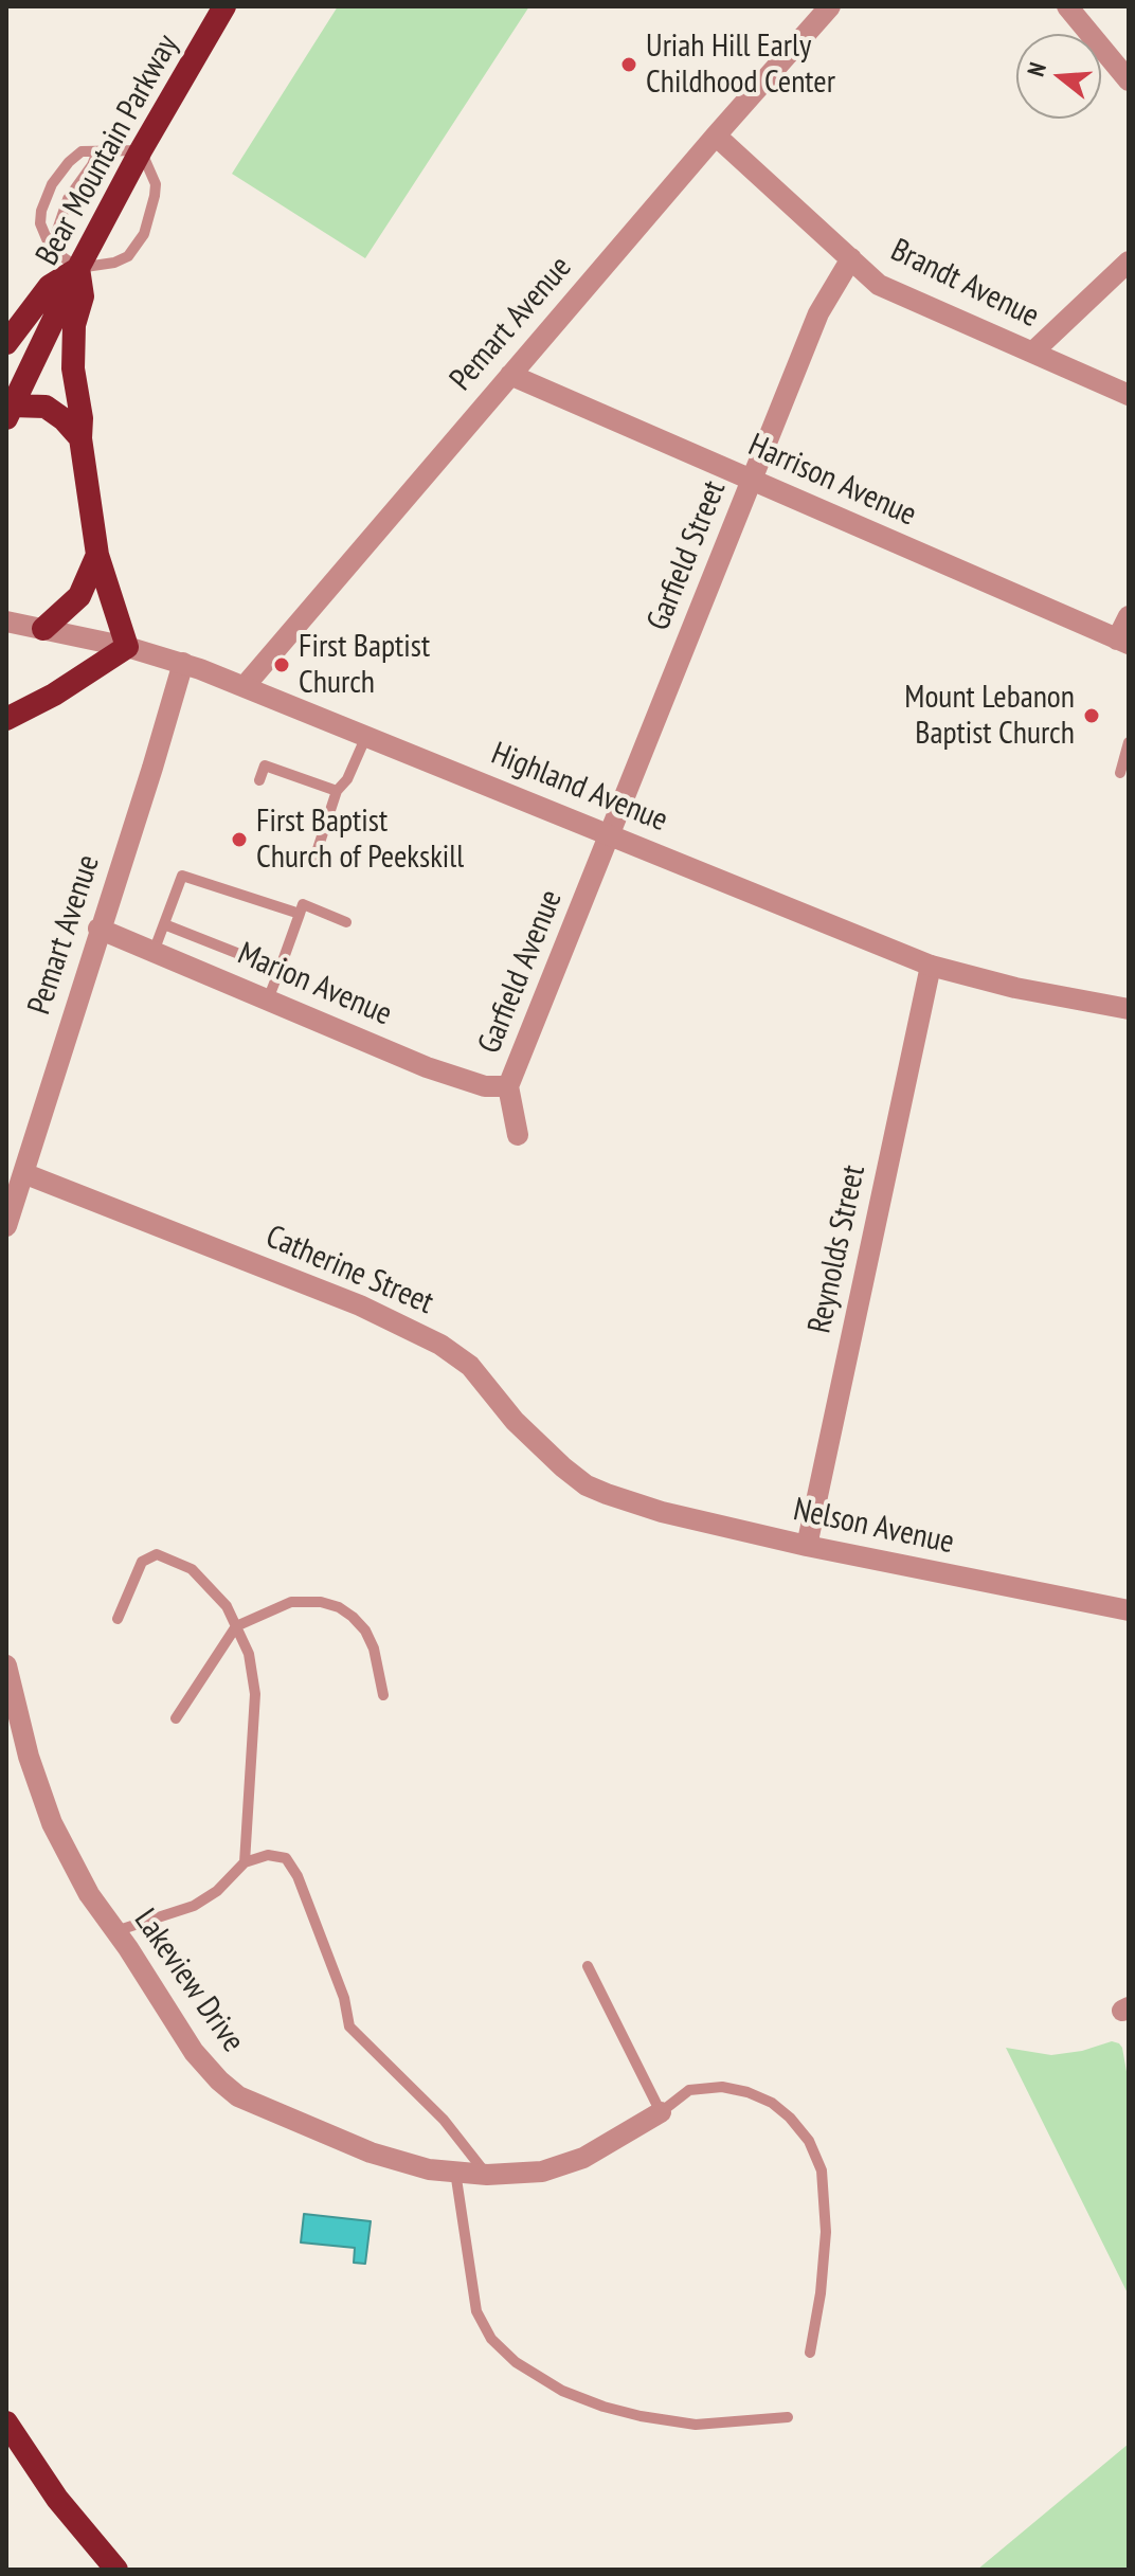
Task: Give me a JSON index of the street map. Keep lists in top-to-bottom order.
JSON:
{
  "streets": {
    "highway": ["Bear Mountain Parkway"],
    "street": [
      "Brandt Avenue",
      "Pemart Avenue",
      "Harrison Avenue",
      "Garfield Street",
      "Highland Avenue",
      "Garfield Avenue",
      "Marion Avenue",
      "Reynolds Street",
      "Catherine Street",
      "Nelson Avenue",
      "Lakeview Drive"
    ]
  },
  "crossings": [
    ["Brandt Avenue", "Pemart Avenue"],
    ["Brandt Avenue", "Garfield Street"],
    ["Pemart Avenue", "Harrison Avenue"],
    ["Pemart Avenue", "Highland Avenue"],
    ["Pemart Avenue", "Marion Avenue"],
    ["Pemart Avenue", "Catherine Street"],
    ["Harrison Avenue", "Garfield Street"],
    ["Garfield Street", "Highland Avenue"],
    ["Garfield Street", "Garfield Avenue"],
    ["Highland Avenue", "Garfield Avenue"],
    ["Highland Avenue", "Reynolds Street"],
    ["Garfield Avenue", "Marion Avenue"],
    ["Reynolds Street", "Nelson Avenue"],
    ["Catherine Street", "Nelson Avenue"]
  ],
  "places": [
    "Uriah Hill Early Childhood Center",
    "First Baptist Church",
    "Mount Lebanon Baptist Church",
    "First Baptist Church of Peekskill"
  ],
  "north": "left"
}
